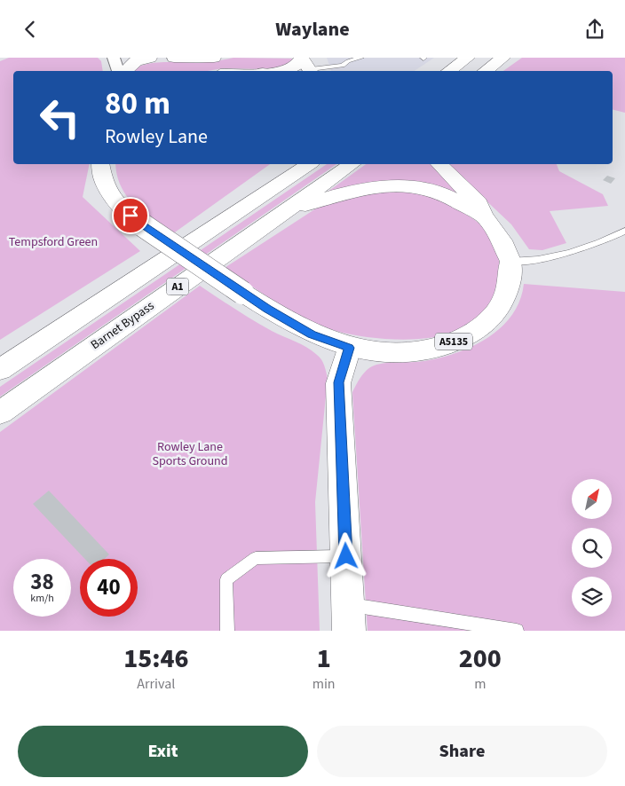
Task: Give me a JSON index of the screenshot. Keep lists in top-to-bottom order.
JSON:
{
  "streets": {
    "main road": ["A1", "Barnet Bypass", "A5135"]
  },
  "parks": ["Tempsford Green", "Rowley Lane Sports Ground"],
  "north": "top right",
  "page": {
    "header": "Waylane",
    "turn": ["80 m", "Rowley Lane"],
    "speed": "38 km/h",
    "limit": "40",
    "eta": [
      "15:46",
      "Arrival",
      "1",
      "min",
      "200",
      "m"
    ],
    "buttons": ["Exit", "Share"]
  }
}
